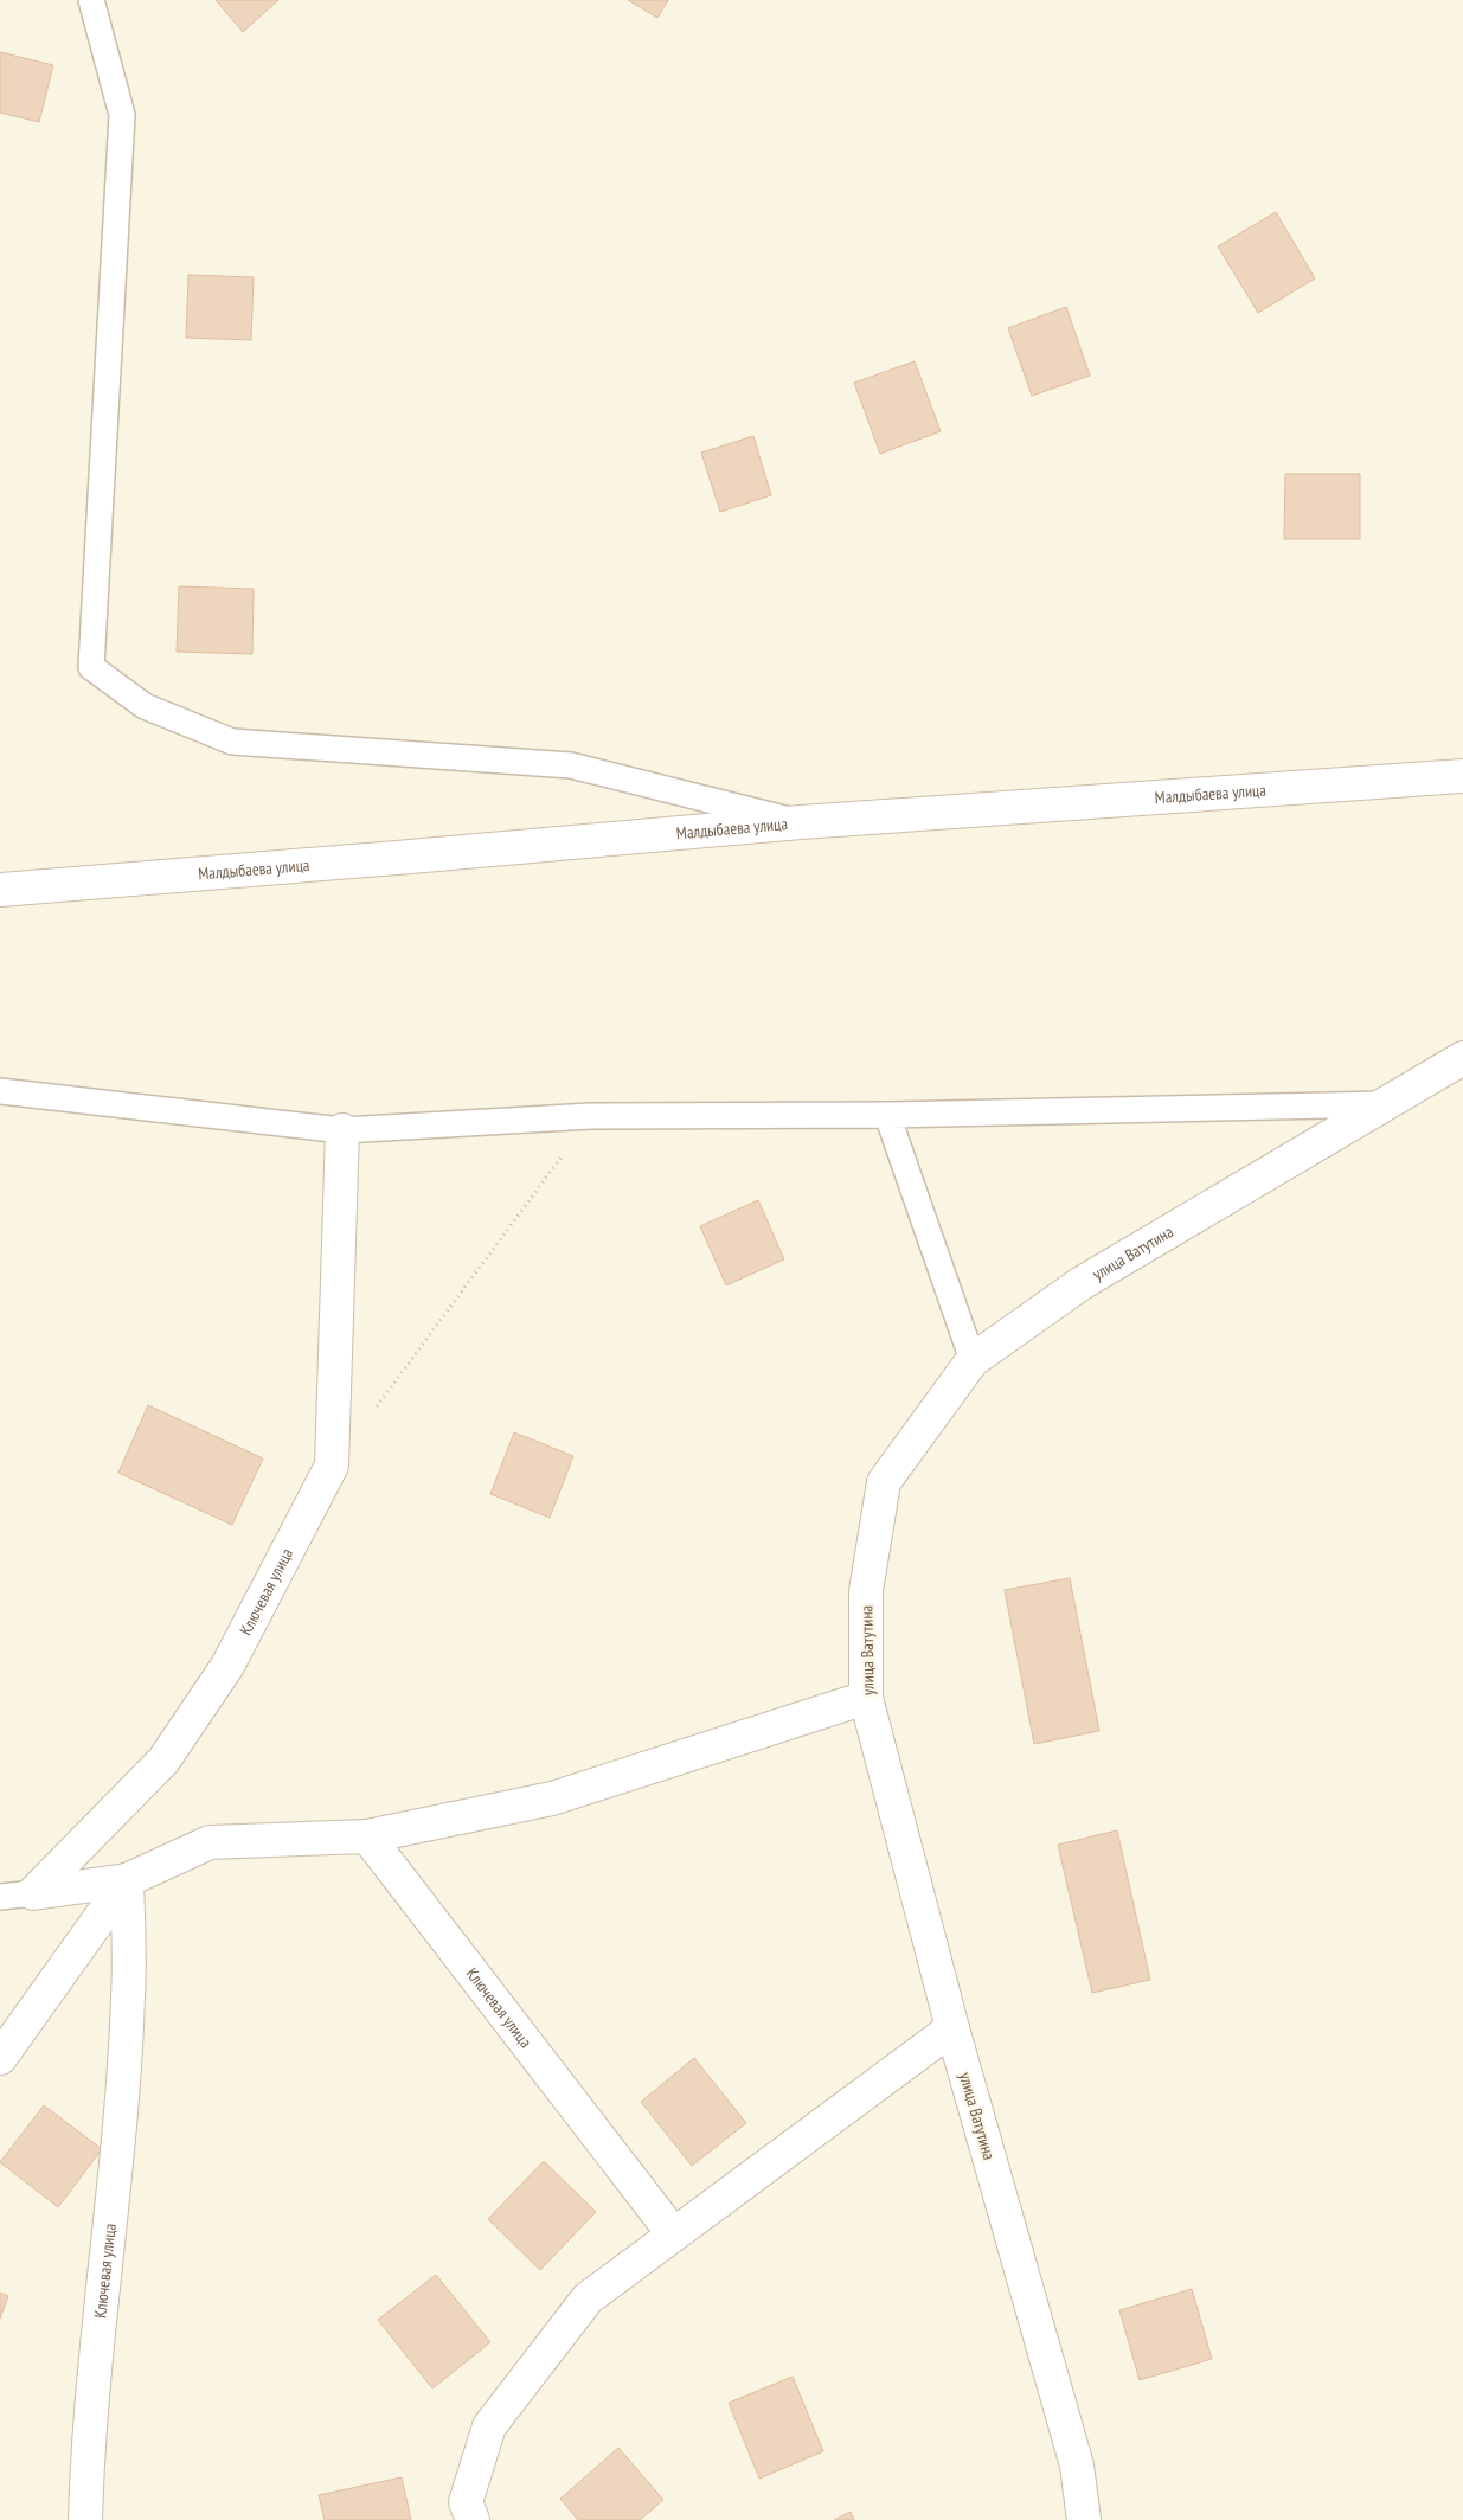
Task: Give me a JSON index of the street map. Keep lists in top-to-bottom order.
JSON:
{
  "streets": {
    "street": ["Малдыбаева улица", "улица Ватутина", "Ключевая улица"]
  }
}
